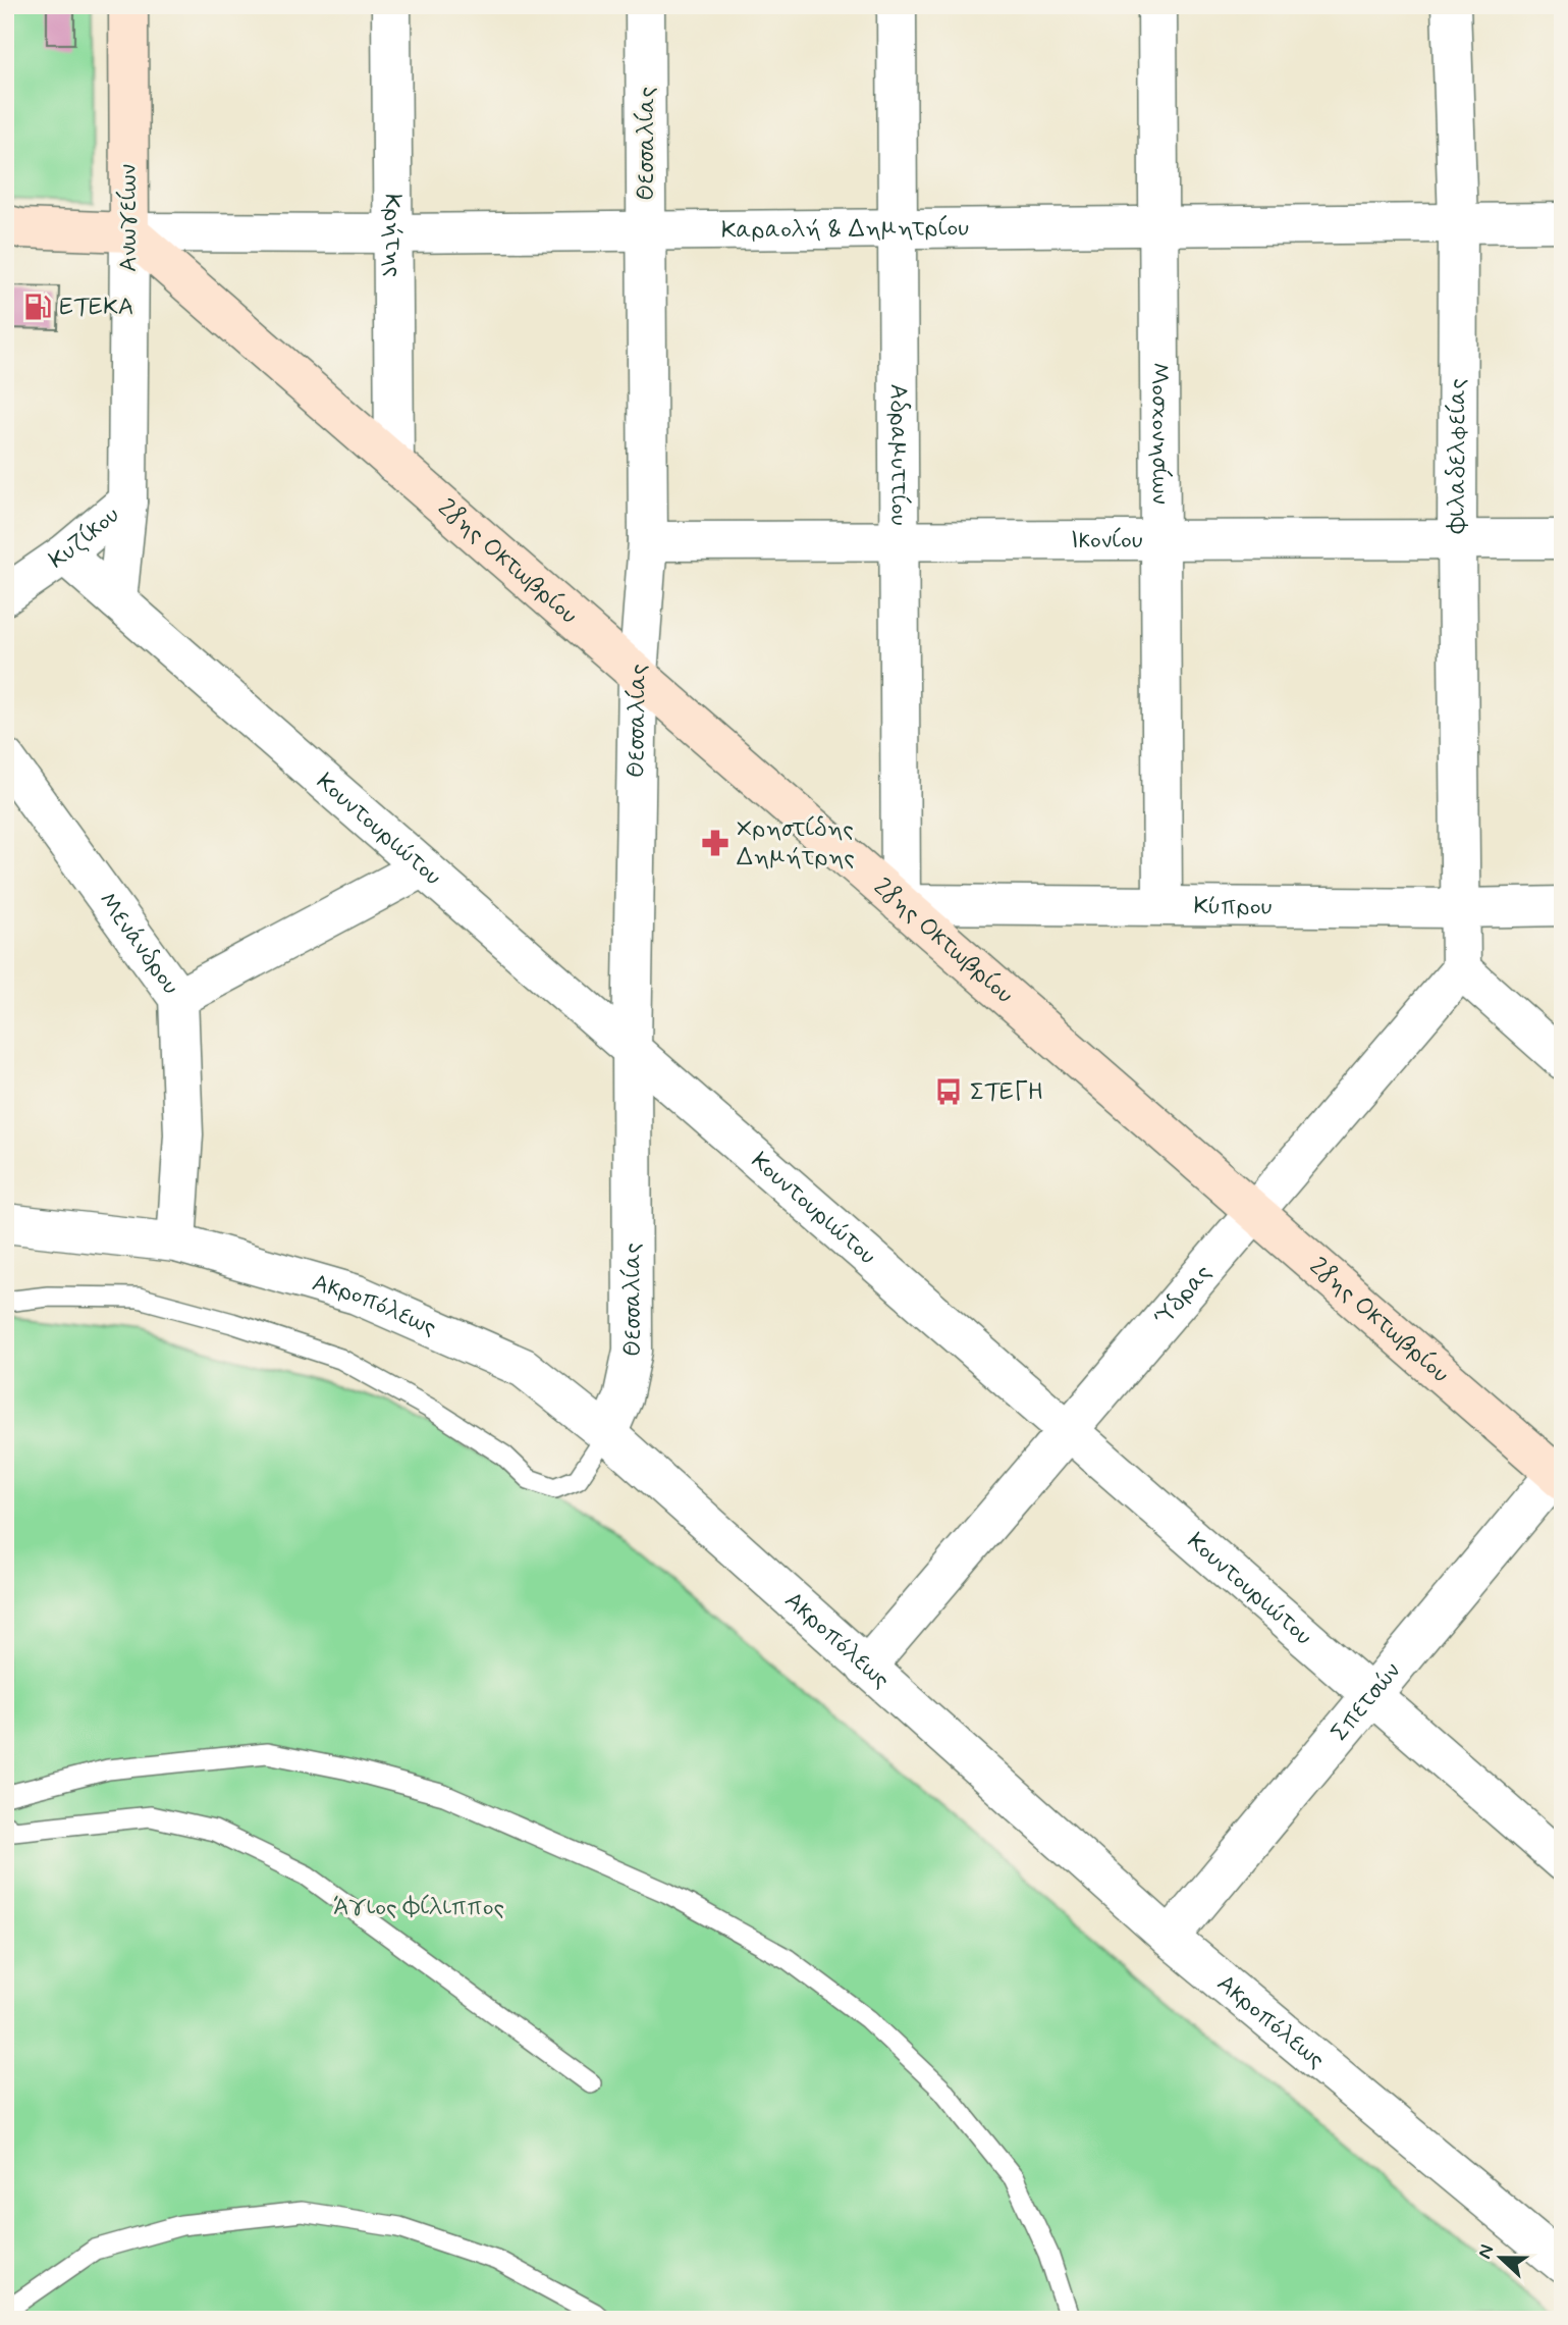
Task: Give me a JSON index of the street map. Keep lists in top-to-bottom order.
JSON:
{
  "streets": {
    "main road": ["Ανωγείων", "28ης Οκτωβρίου"],
    "street": [
      "Θεσσαλίας",
      "Καραολή & Δημητρίου",
      "Κρήτης",
      "Μοσχονησίων",
      "Αδραμυττίου",
      "Φιλαδελφείας",
      "Κυζίκου",
      "Ικονίου",
      "Κουντουριώτου",
      "Κύπρου",
      "Μενάνδρου",
      "Ύδρας",
      "Ακροπόλεως",
      "Σπετσών"
    ]
  },
  "crossings": [
    ["Θεσσαλίας", "Καραολή & Δημητρίου"],
    ["Θεσσαλίας", "Ικονίου"],
    ["Θεσσαλίας", "28ης Οκτωβρίου"],
    ["Θεσσαλίας", "Κουντουριώτου"],
    ["Θεσσαλίας", "Ακροπόλεως"],
    ["Ανωγείων", "Καραολή & Δημητρίου"],
    ["Ανωγείων", "Κυζίκου"],
    ["Ανωγείων", "28ης Οκτωβρίου"],
    ["Ανωγείων", "Κουντουριώτου"],
    ["Καραολή & Δημητρίου", "Κρήτης"],
    ["Καραολή & Δημητρίου", "Μοσχονησίων"],
    ["Καραολή & Δημητρίου", "Αδραμυττίου"],
    ["Καραολή & Δημητρίου", "Φιλαδελφείας"],
    ["Καραολή & Δημητρίου", "28ης Οκτωβρίου"],
    ["Κρήτης", "28ης Οκτωβρίου"],
    ["Μοσχονησίων", "Ικονίου"],
    ["Μοσχονησίων", "Κύπρου"],
    ["Αδραμυττίου", "Ικονίου"],
    ["Αδραμυττίου", "28ης Οκτωβρίου"],
    ["Αδραμυττίου", "Κύπρου"],
    ["Φιλαδελφείας", "Ικονίου"],
    ["Φιλαδελφείας", "Κύπρου"],
    ["Κυζίκου", "Κουντουριώτου"],
    ["28ης Οκτωβρίου", "Κύπρου"],
    ["28ης Οκτωβρίου", "Ύδρας"],
    ["28ης Οκτωβρίου", "Σπετσών"],
    ["Κουντουριώτου", "Ύδρας"],
    ["Κουντουριώτου", "Σπετσών"],
    ["Μενάνδρου", "Ακροπόλεως"],
    ["Ύδρας", "Ακροπόλεως"],
    ["Ακροπόλεως", "Σπετσών"]
  ],
  "parks": ["Άγιος Φίλιππος"],
  "places": {
    "fuel station": ["ΕΤΕΚΑ"],
    "pharmacy": ["Χρηστίδης Δημήτρης"],
    "bus stop": ["ΣΤΕΓΗ"]
  },
  "north": "left"
}
